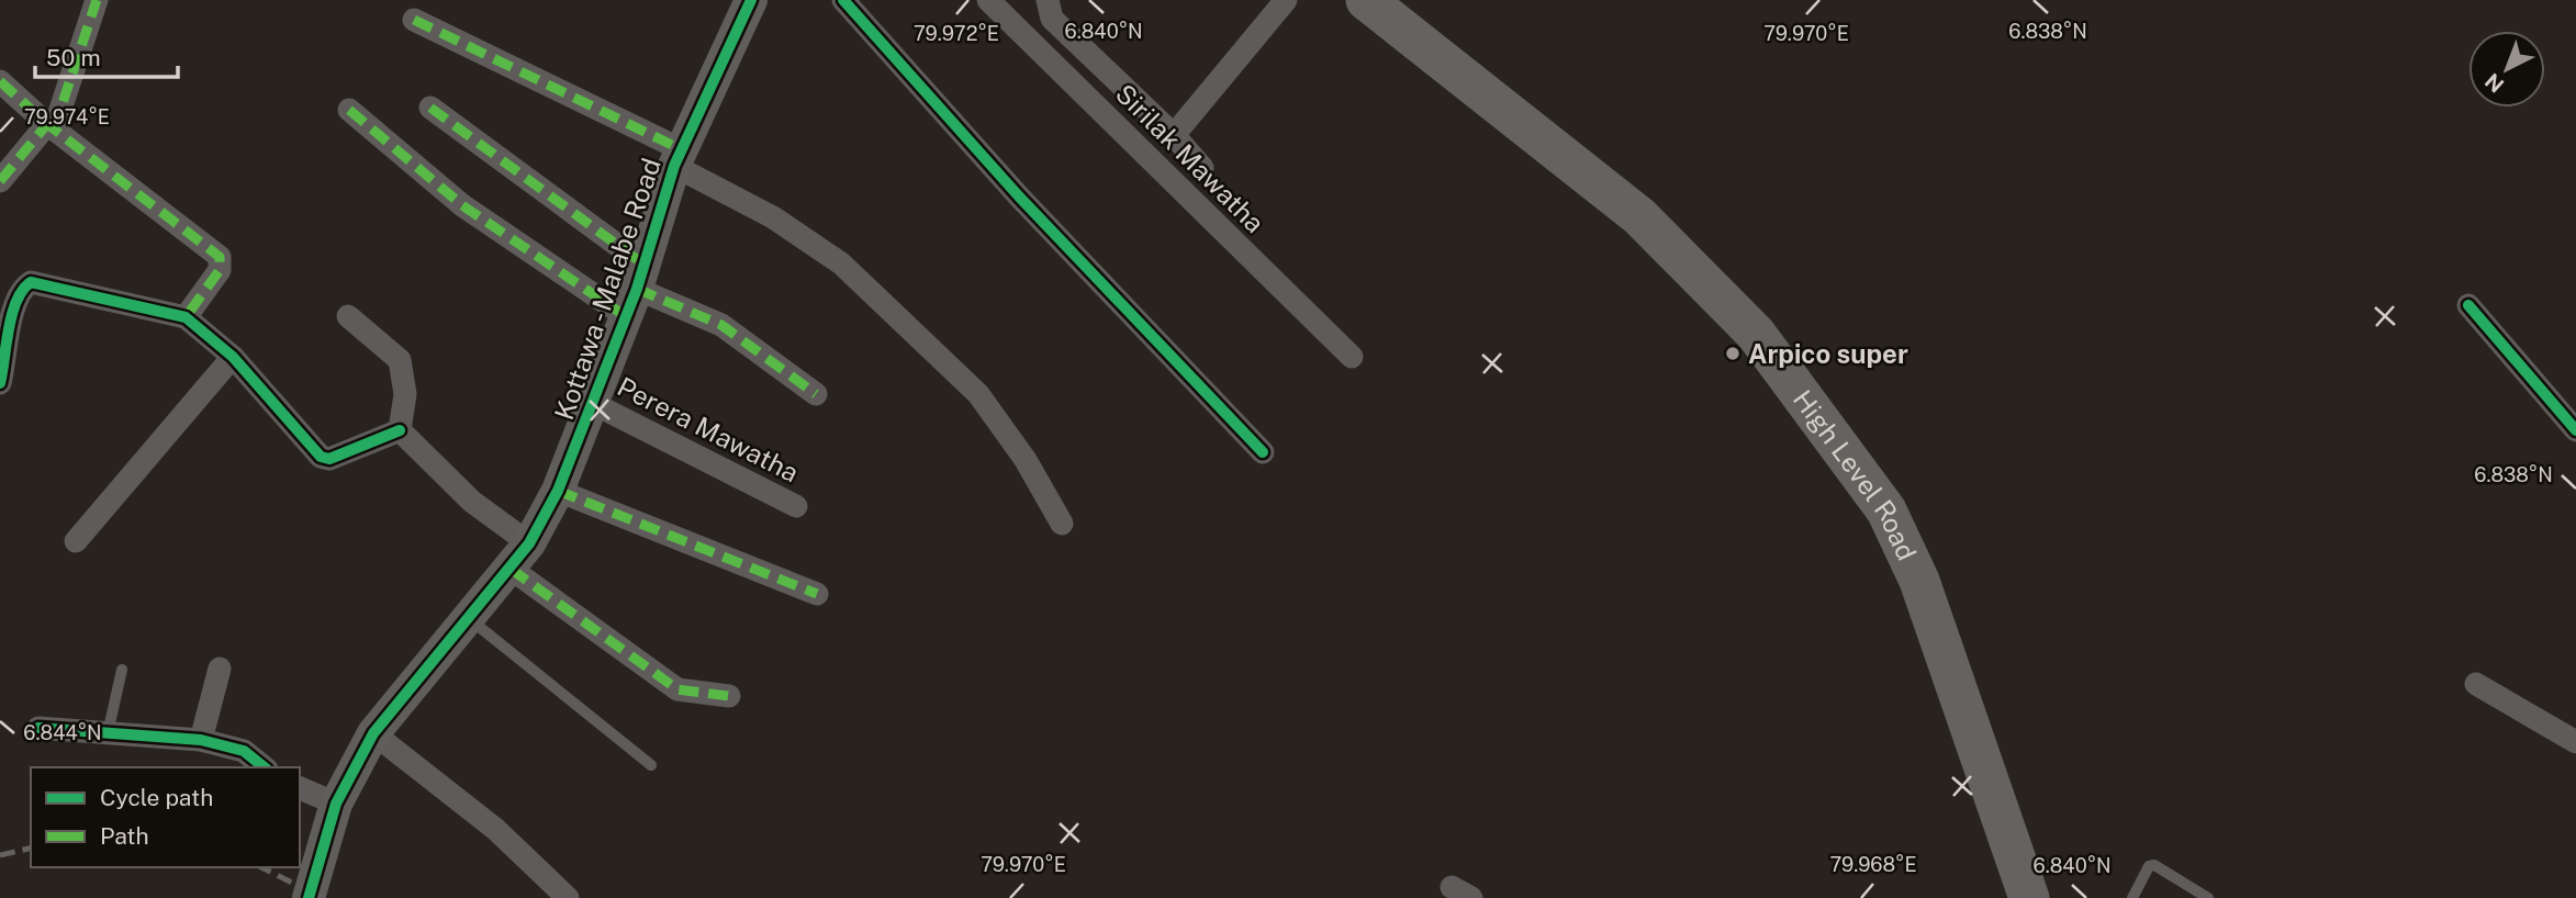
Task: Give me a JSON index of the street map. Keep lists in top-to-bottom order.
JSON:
{
  "streets": {
    "highway": ["High Level Road"],
    "street": ["Sirilak Mawatha", "Kottawa - Malabe Road", "Perera Mawatha"]
  },
  "crossings": [
    ["Kottawa - Malabe Road", "Perera Mawatha"]
  ],
  "places": ["Arpico super"],
  "legend": ["Cycle path", "Path"],
  "scale_bar": "50 m",
  "north": "bottom left",
  "coordinates": [
    "6.840°N",
    "6.838°N",
    "79.972°E",
    "79.970°E",
    "79.974°E",
    "6.844°N",
    "79.968°E"
  ]
}
